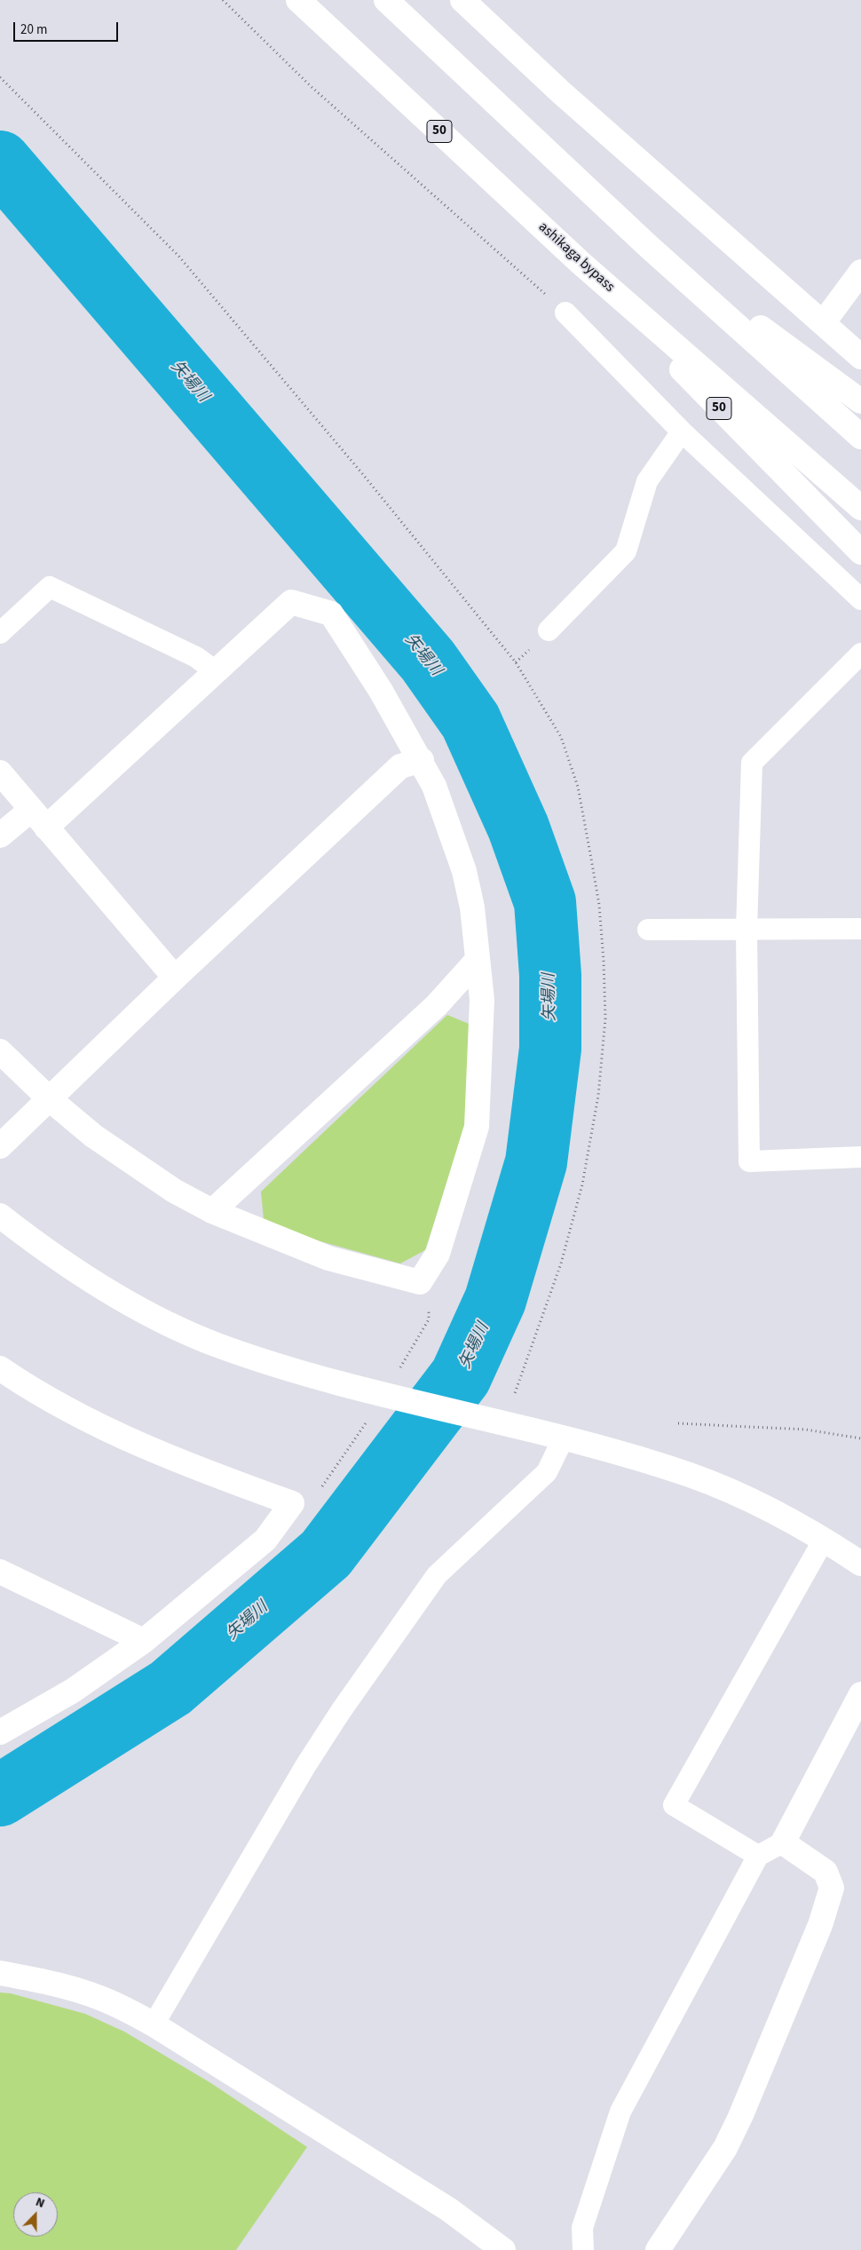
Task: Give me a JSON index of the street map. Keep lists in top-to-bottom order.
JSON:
{
  "streets": {
    "main road": ["50", "ashikaga bypass"]
  },
  "crossings": [
    ["50", "ashikaga bypass"]
  ],
  "water": ["矢場川"],
  "scale_bar": "20 m",
  "north": "top"
}
